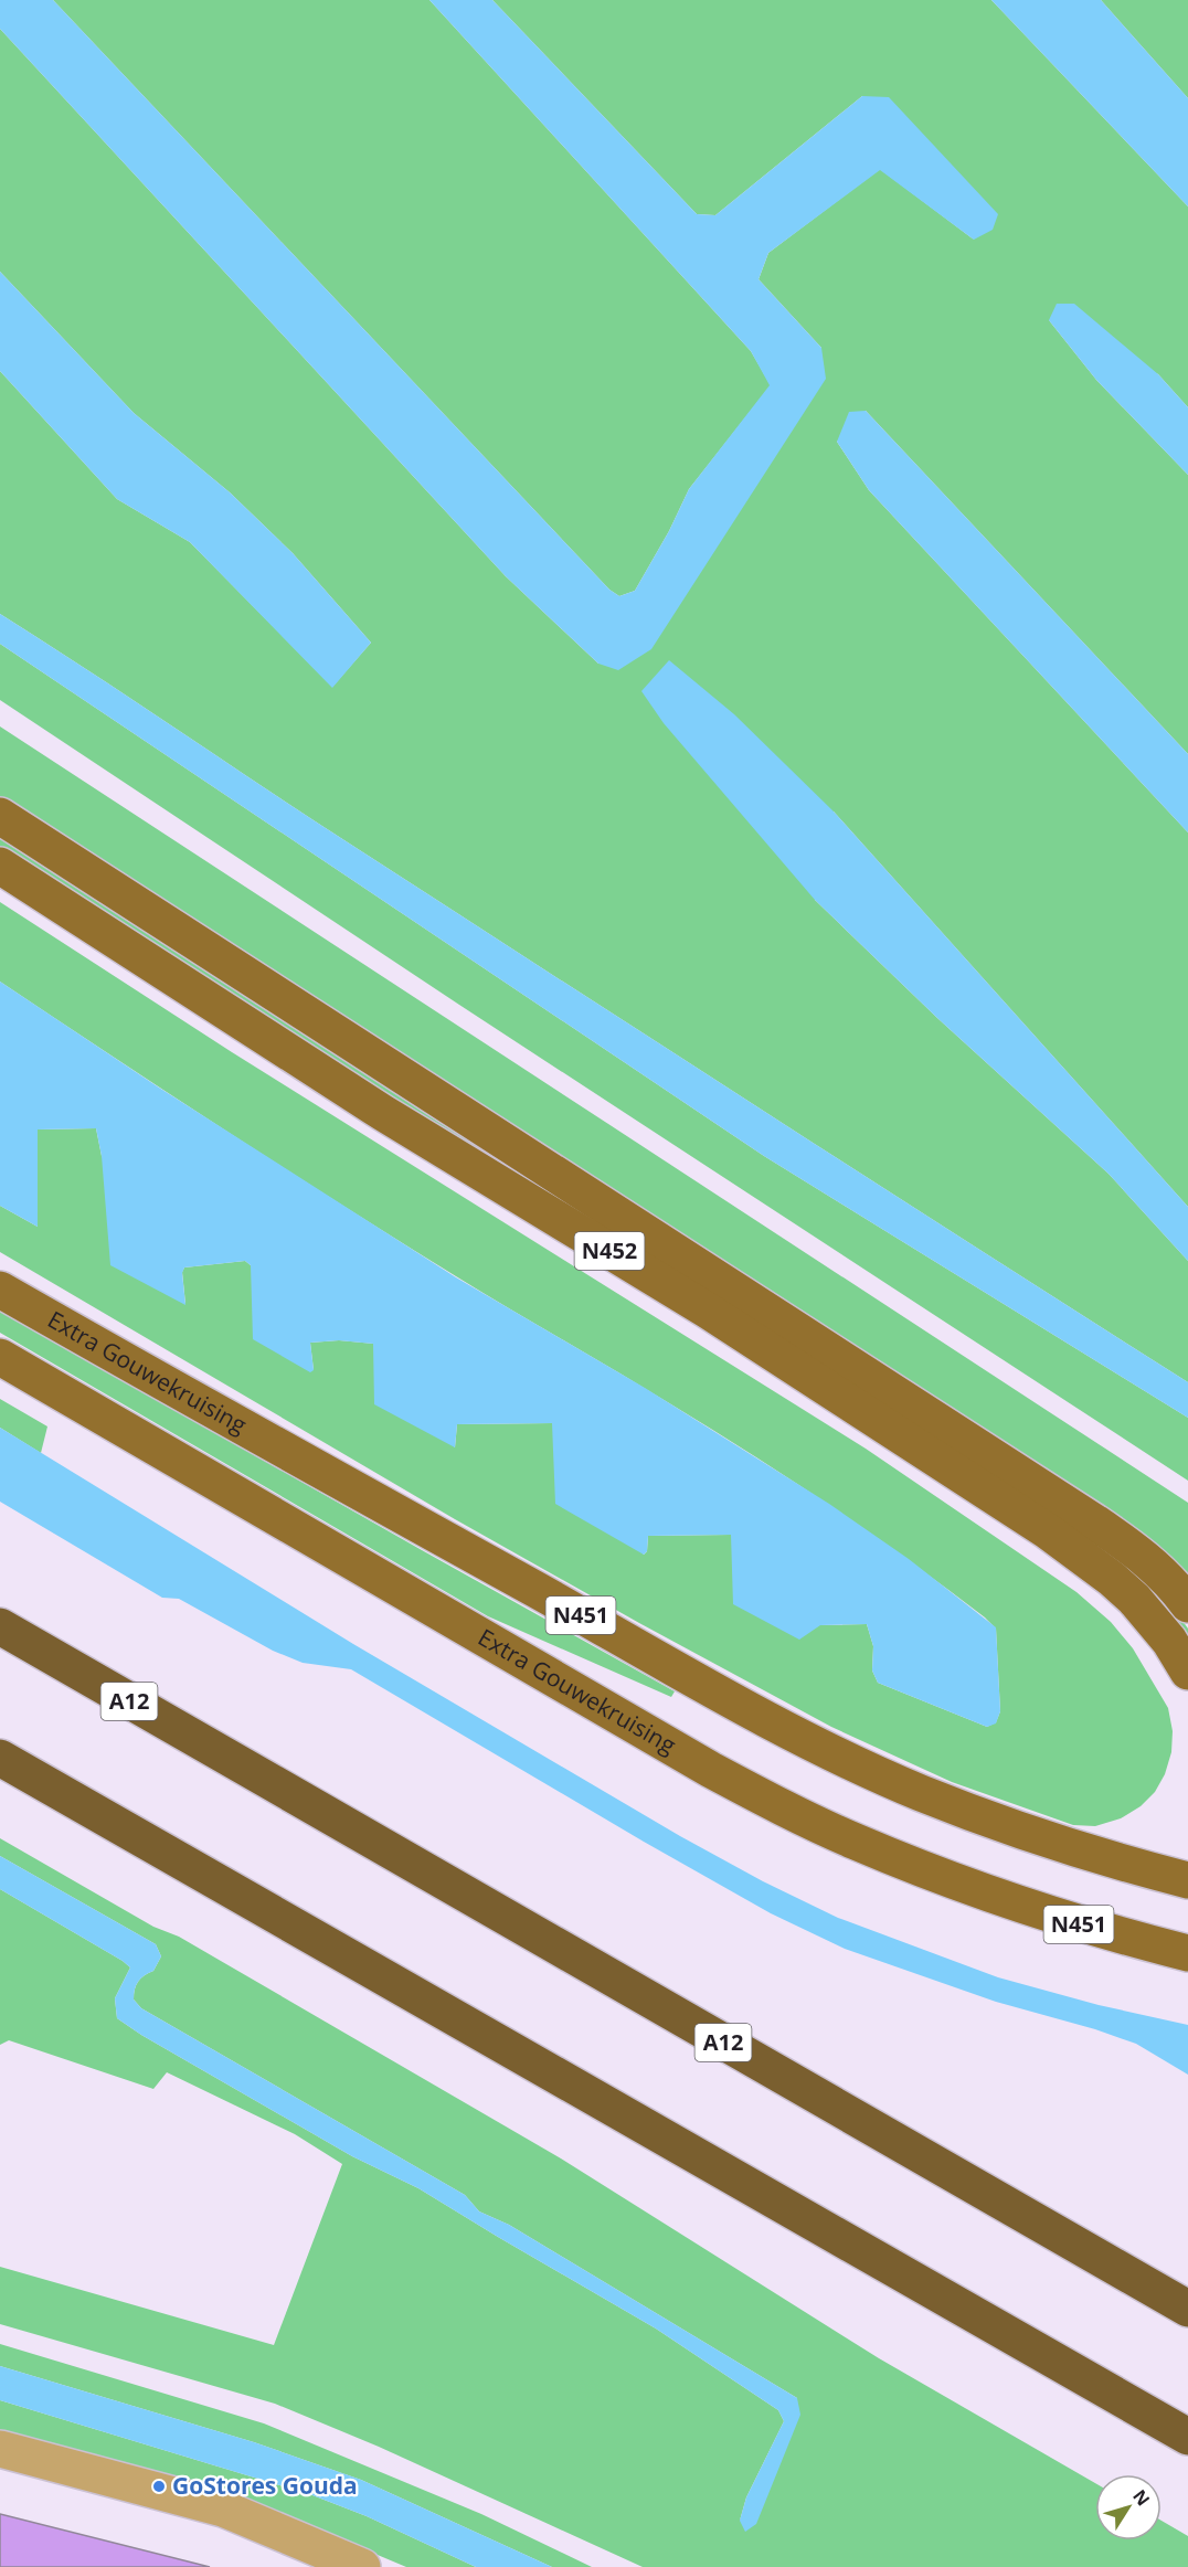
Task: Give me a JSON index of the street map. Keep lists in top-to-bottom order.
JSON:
{
  "streets": {
    "highway": ["A12"],
    "main road": ["N452", "Extra Gouwekruising", "N451"]
  },
  "places": ["GoStores Gouda"],
  "north": "top right"
}
